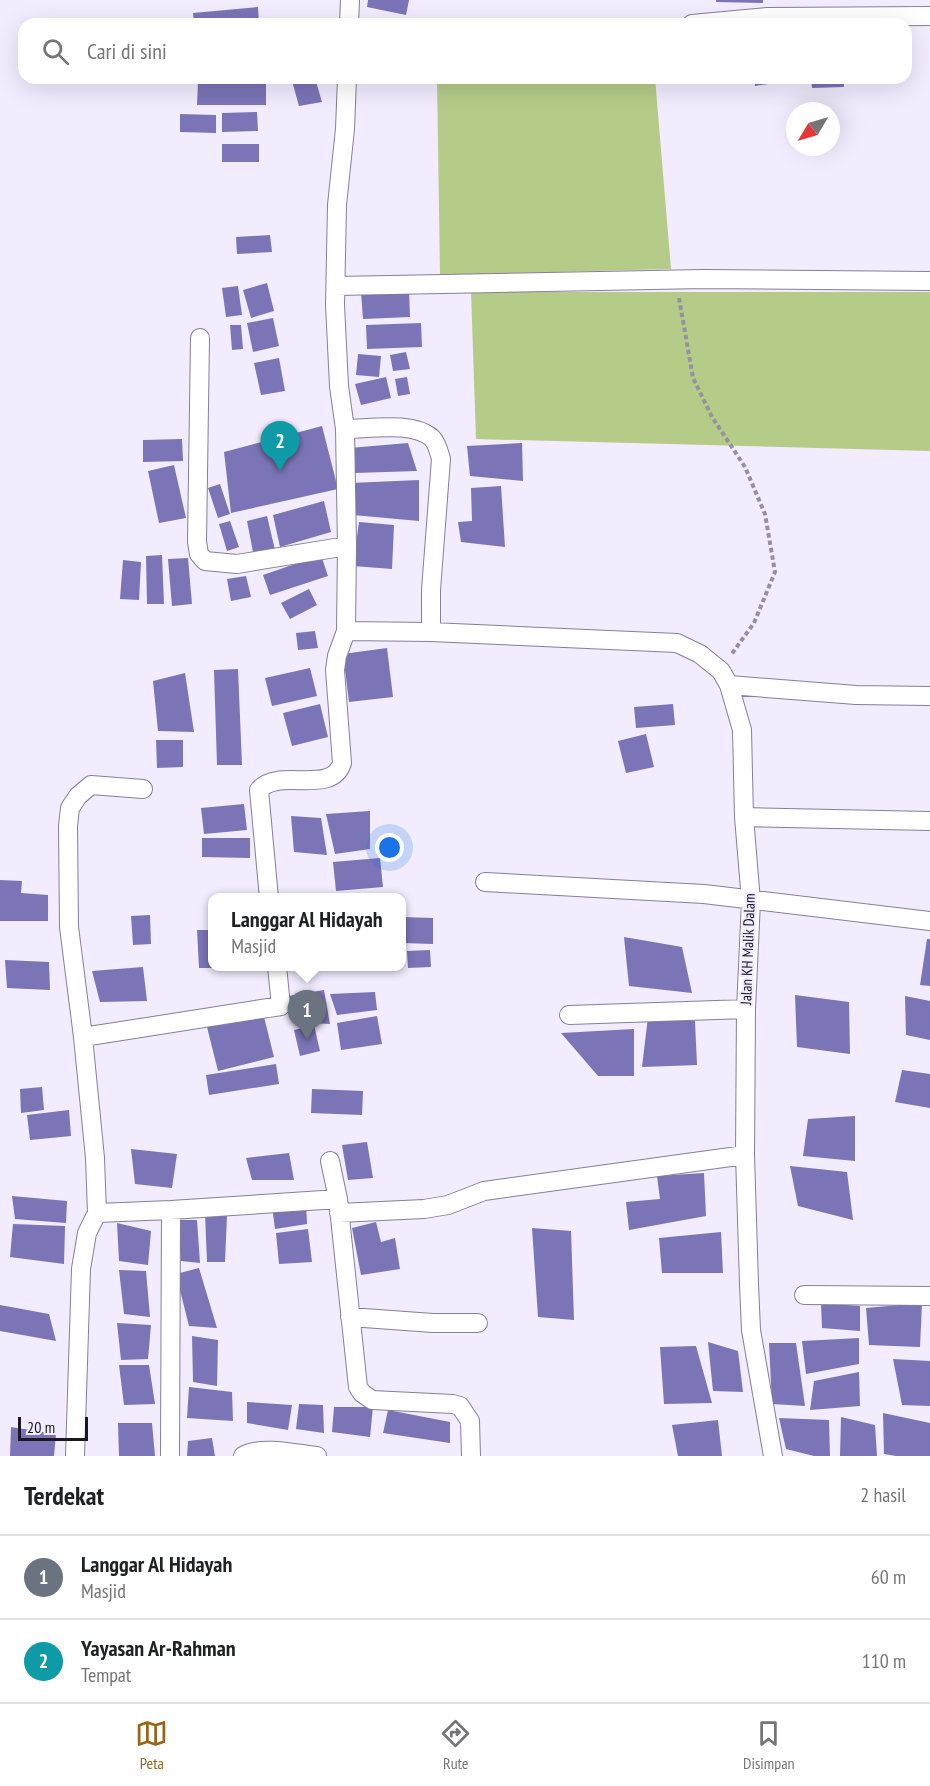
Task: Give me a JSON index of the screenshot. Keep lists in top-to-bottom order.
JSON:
{
  "streets": {
    "street": ["Jalan KH Malik Dalam"]
  },
  "scale_bar": "20 m",
  "north": "bottom left",
  "page": {
    "search": "Cari di sini",
    "pins": ["2", "1"],
    "popup": ["Langgar Al Hidayah", "Masjid"],
    "scale": "20 m",
    "heading": ["Terdekat", "2 hasil"],
    "list": [
      {
        "mark": "1",
        "name": "Langgar Al Hidayah",
        "note": "Masjid",
        "value": "60 m"
      },
      {
        "mark": "2",
        "name": "Yayasan Ar-Rahman",
        "note": "Tempat",
        "value": "110 m"
      }
    ],
    "nav": ["Peta", "Rute", "Disimpan"]
  }
}
